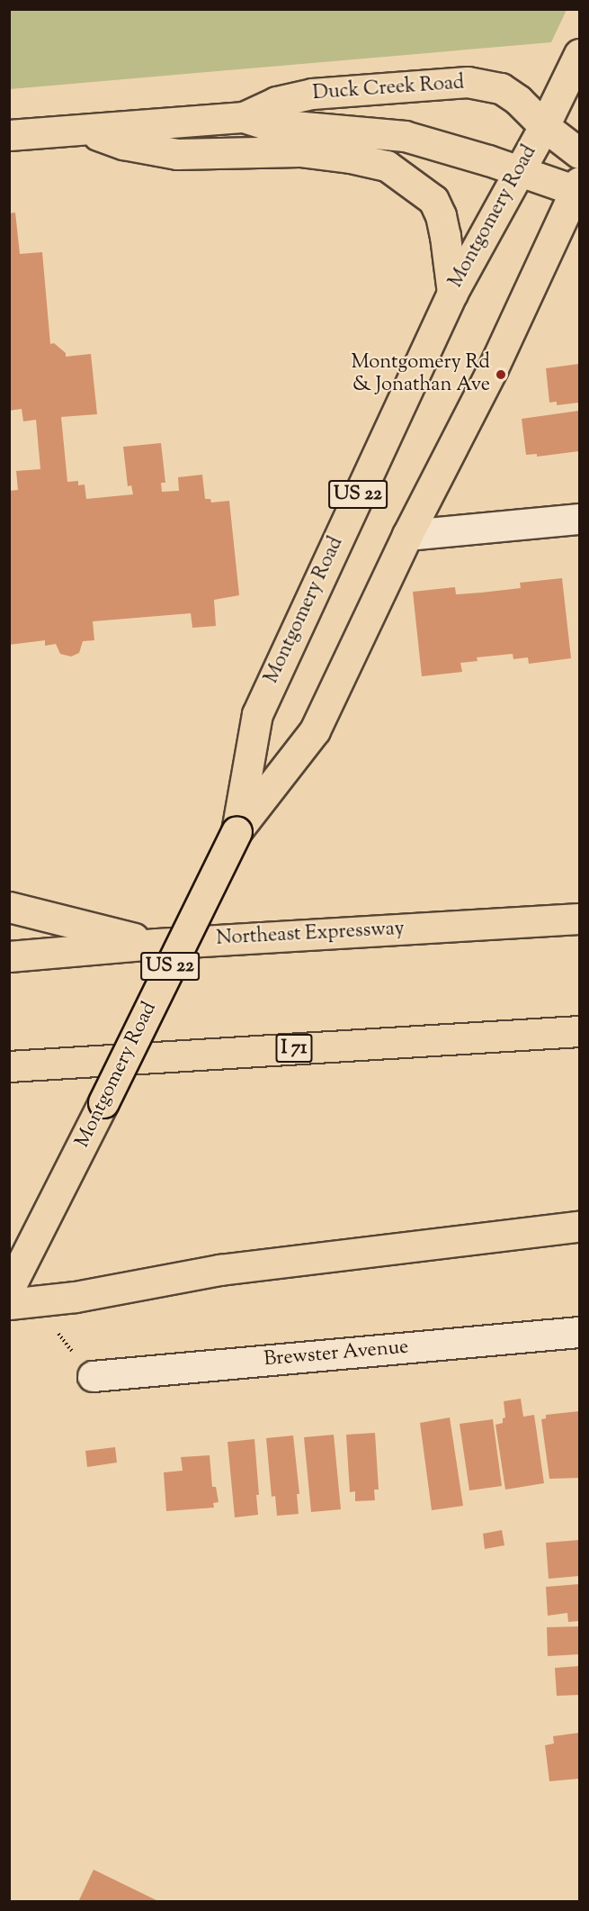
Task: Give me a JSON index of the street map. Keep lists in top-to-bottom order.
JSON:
{
  "streets": {
    "main road": [
      "Duck Creek Road",
      "Montgomery Road",
      "US 22",
      "Northeast Expressway",
      "I 71"
    ],
    "street": ["Brewster Avenue"]
  },
  "crossings": [
    ["Duck Creek Road", "Montgomery Road"]
  ],
  "places": ["Montgomery Rd & Jonathan Ave"]
}
